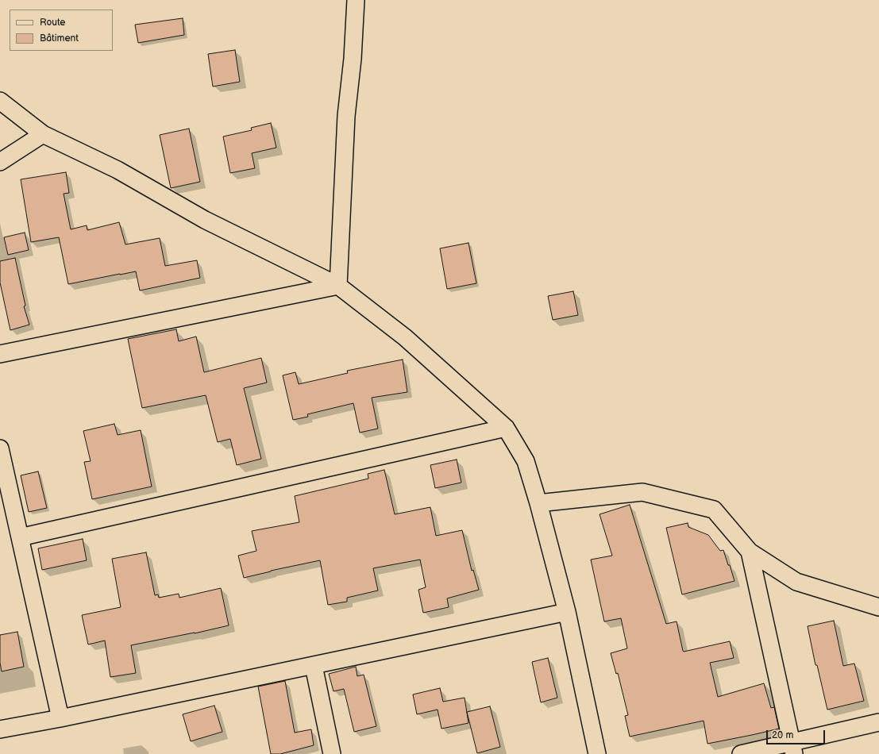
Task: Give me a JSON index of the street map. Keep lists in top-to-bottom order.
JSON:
{
  "legend": ["Route", "Bâtiment"],
  "scale_bar": "20 m"
}
